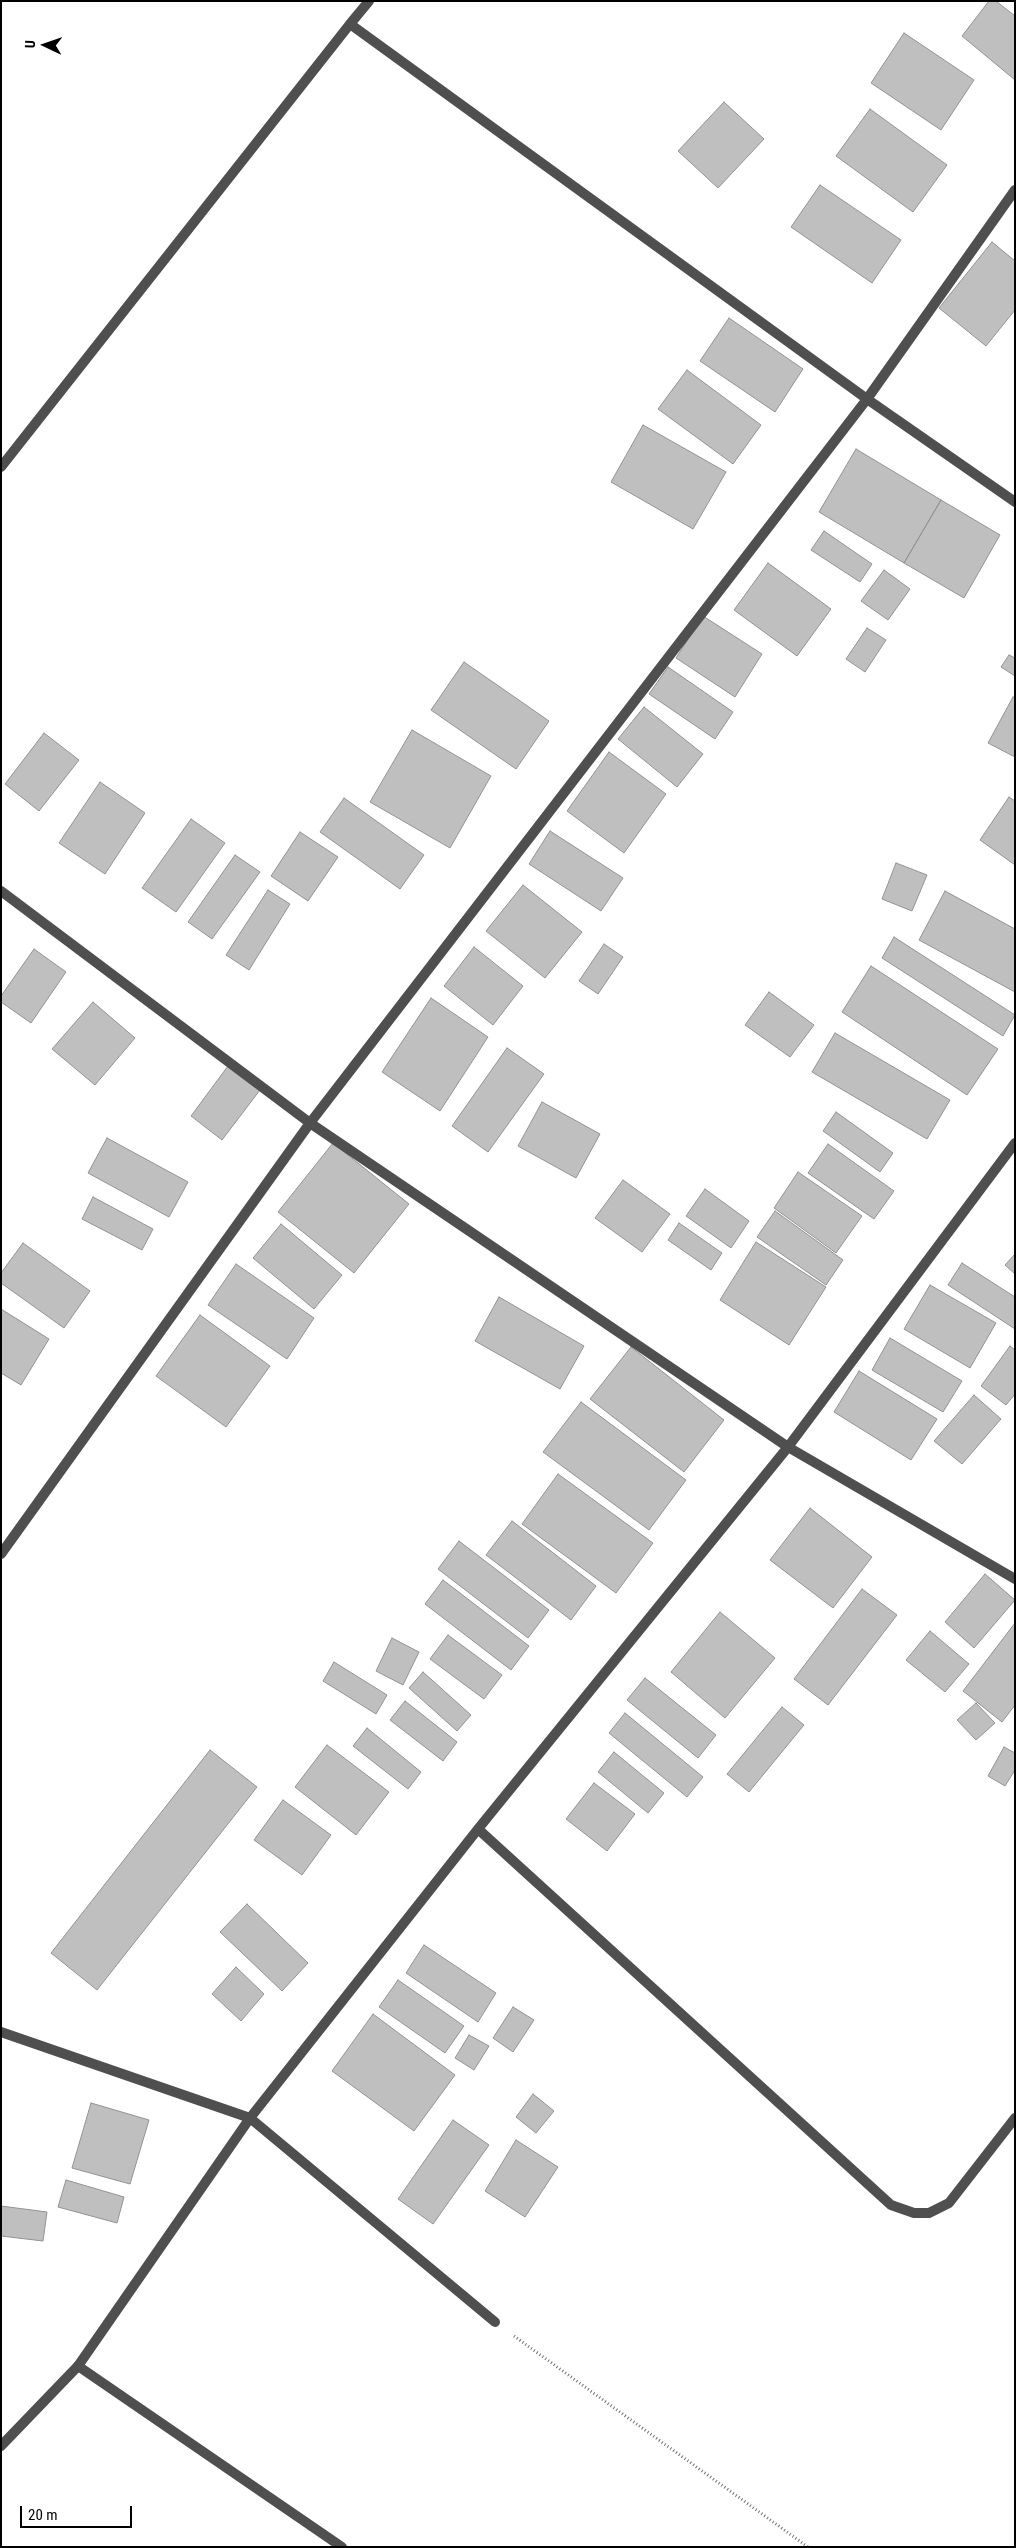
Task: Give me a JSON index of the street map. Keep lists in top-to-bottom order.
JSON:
{
  "scale_bar": "20 m",
  "north": "left"
}
